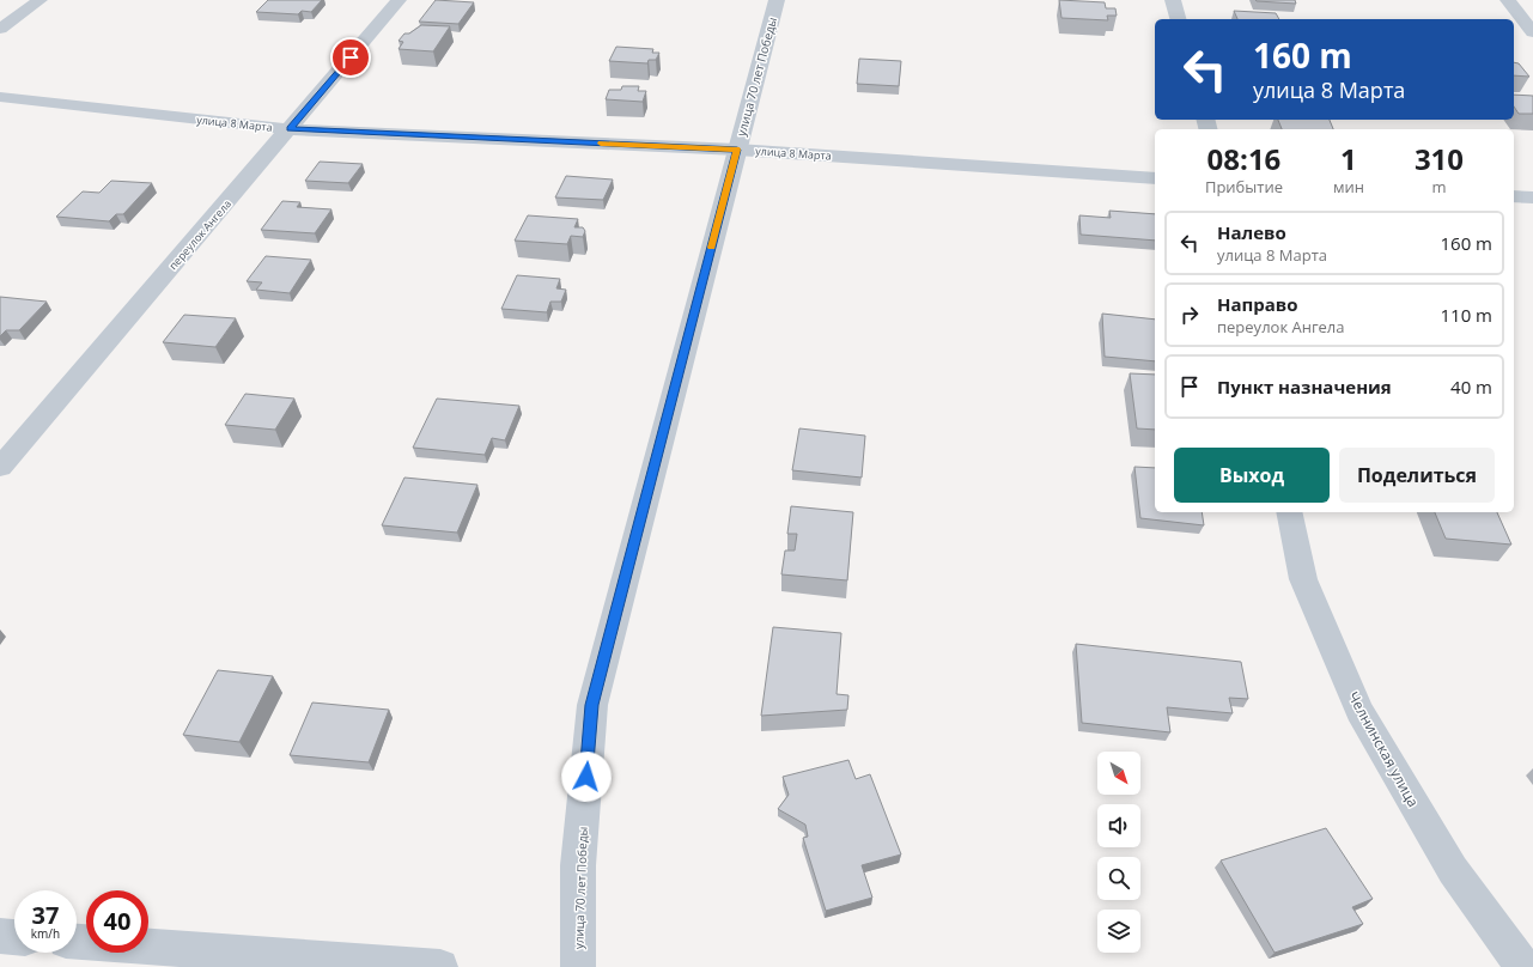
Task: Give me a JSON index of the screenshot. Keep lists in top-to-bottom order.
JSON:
{
  "streets": {
    "street": [
      "улица 70 лет Победы",
      "улица 8 Марта",
      "переулок Ангела",
      "Челнинская улица"
    ]
  },
  "crossings": [
    ["улица 70 лет Победы", "улица 8 Марта"],
    ["улица 8 Марта", "переулок Ангела"]
  ],
  "north": "bottom right",
  "page": {
    "turn": ["160 m", "улица 8 Марта"],
    "eta": [
      "08:16",
      "Прибытие",
      "1",
      "мин",
      "310",
      "m"
    ],
    "list": [
      {
        "name": "Налево",
        "note": "улица 8 Марта",
        "value": "160 m"
      },
      {
        "name": "Направо",
        "note": "переулок Ангела",
        "value": "110 m"
      },
      {
        "name": "Пункт назначения",
        "value": "40 m"
      }
    ],
    "buttons": ["Выход", "Поделиться"],
    "speed": "37 km/h",
    "limit": "40"
  }
}
